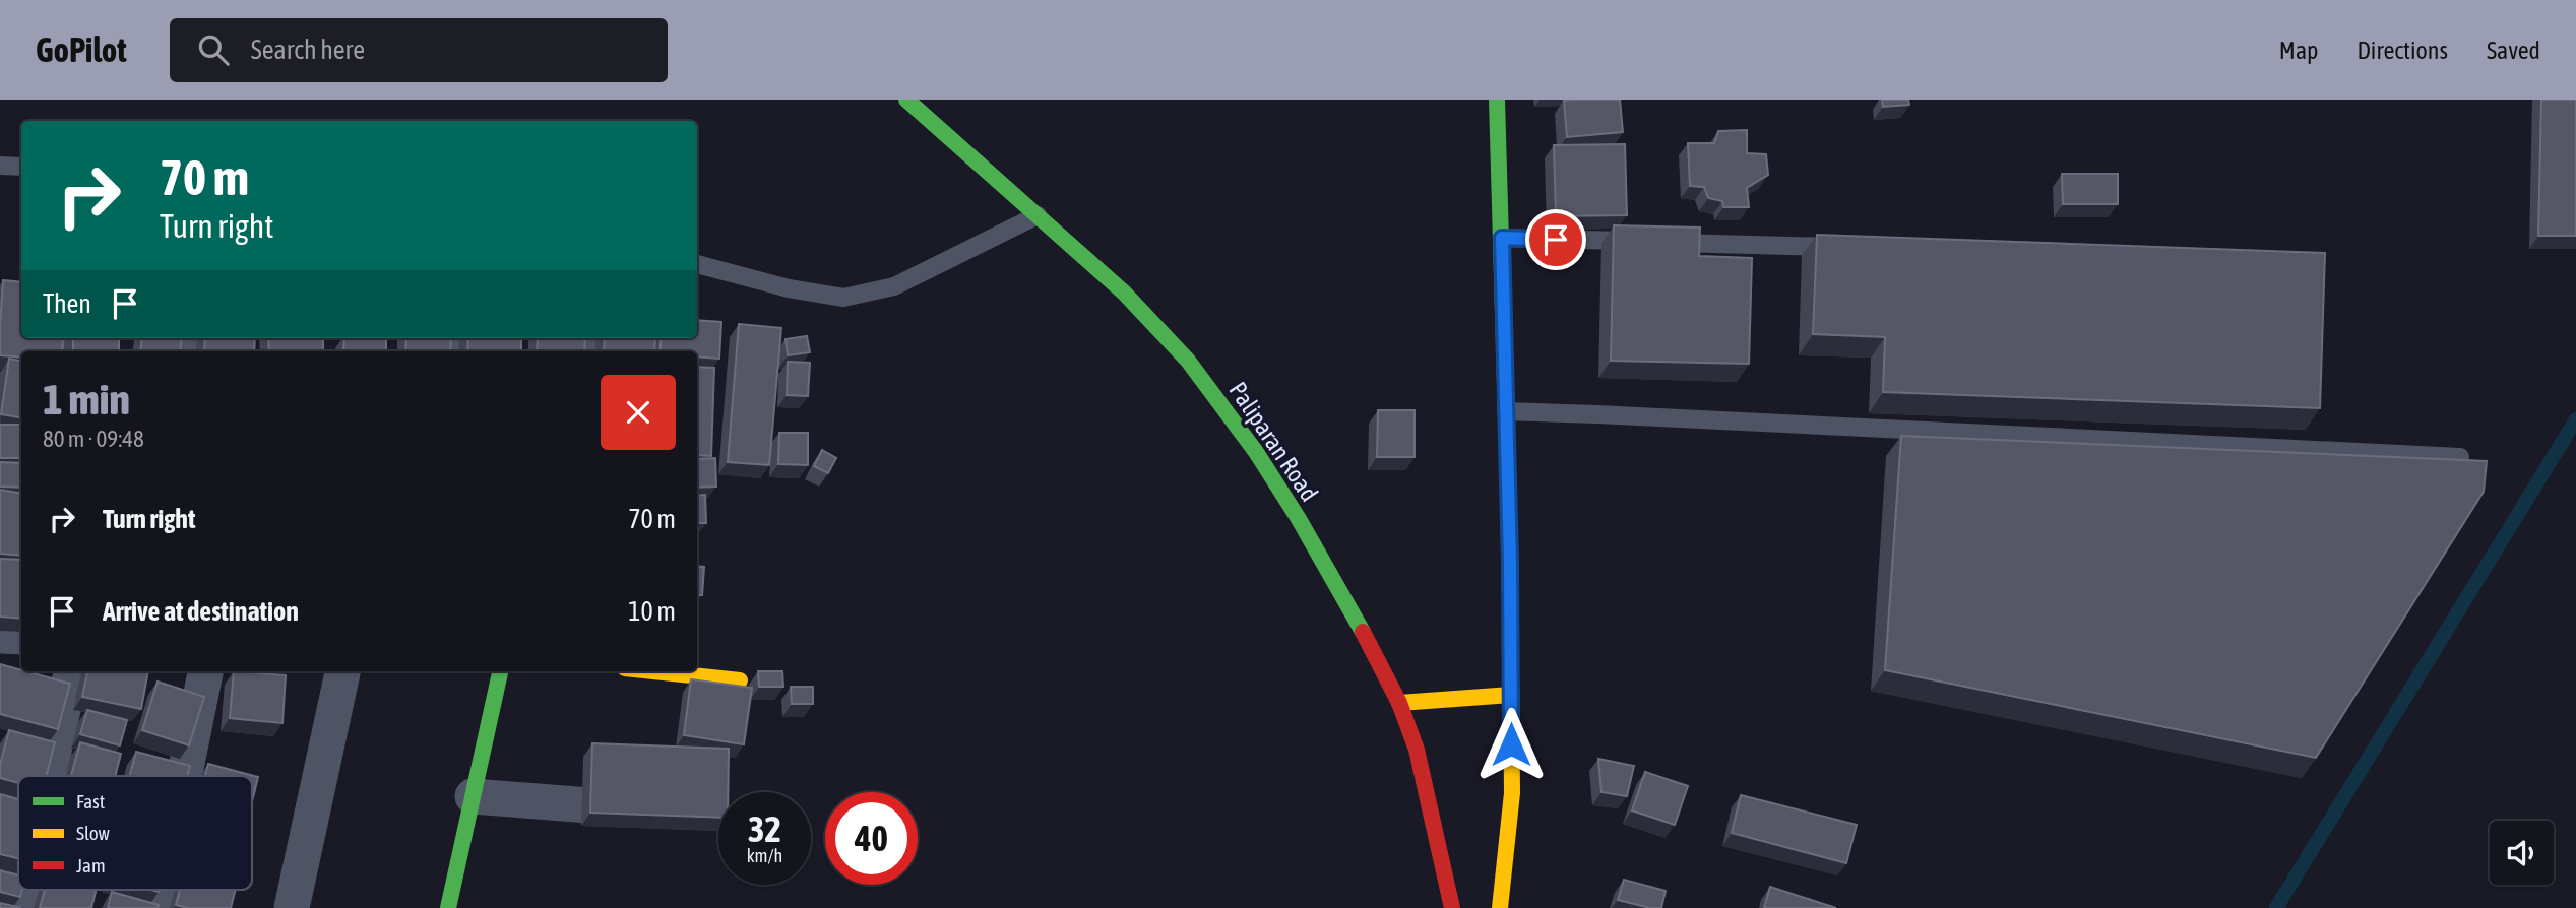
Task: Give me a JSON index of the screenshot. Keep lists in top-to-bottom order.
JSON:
{
  "streets": {
    "street": ["Paliparan Road"]
  },
  "legend": ["Fast", "Slow", "Jam"],
  "page": {
    "header": "GoPilot",
    "search": "Search here",
    "nav": ["Map", "Directions", "Saved"],
    "turn": ["70 m", "Turn right"],
    "then": "Then",
    "heading": ["1 min", "80 m · 09:48"],
    "list": [
      {
        "name": "Turn right",
        "value": "70 m"
      },
      {
        "name": "Arrive at destination",
        "value": "10 m"
      }
    ],
    "speed": "32 km/h",
    "limit": "40"
  }
}
